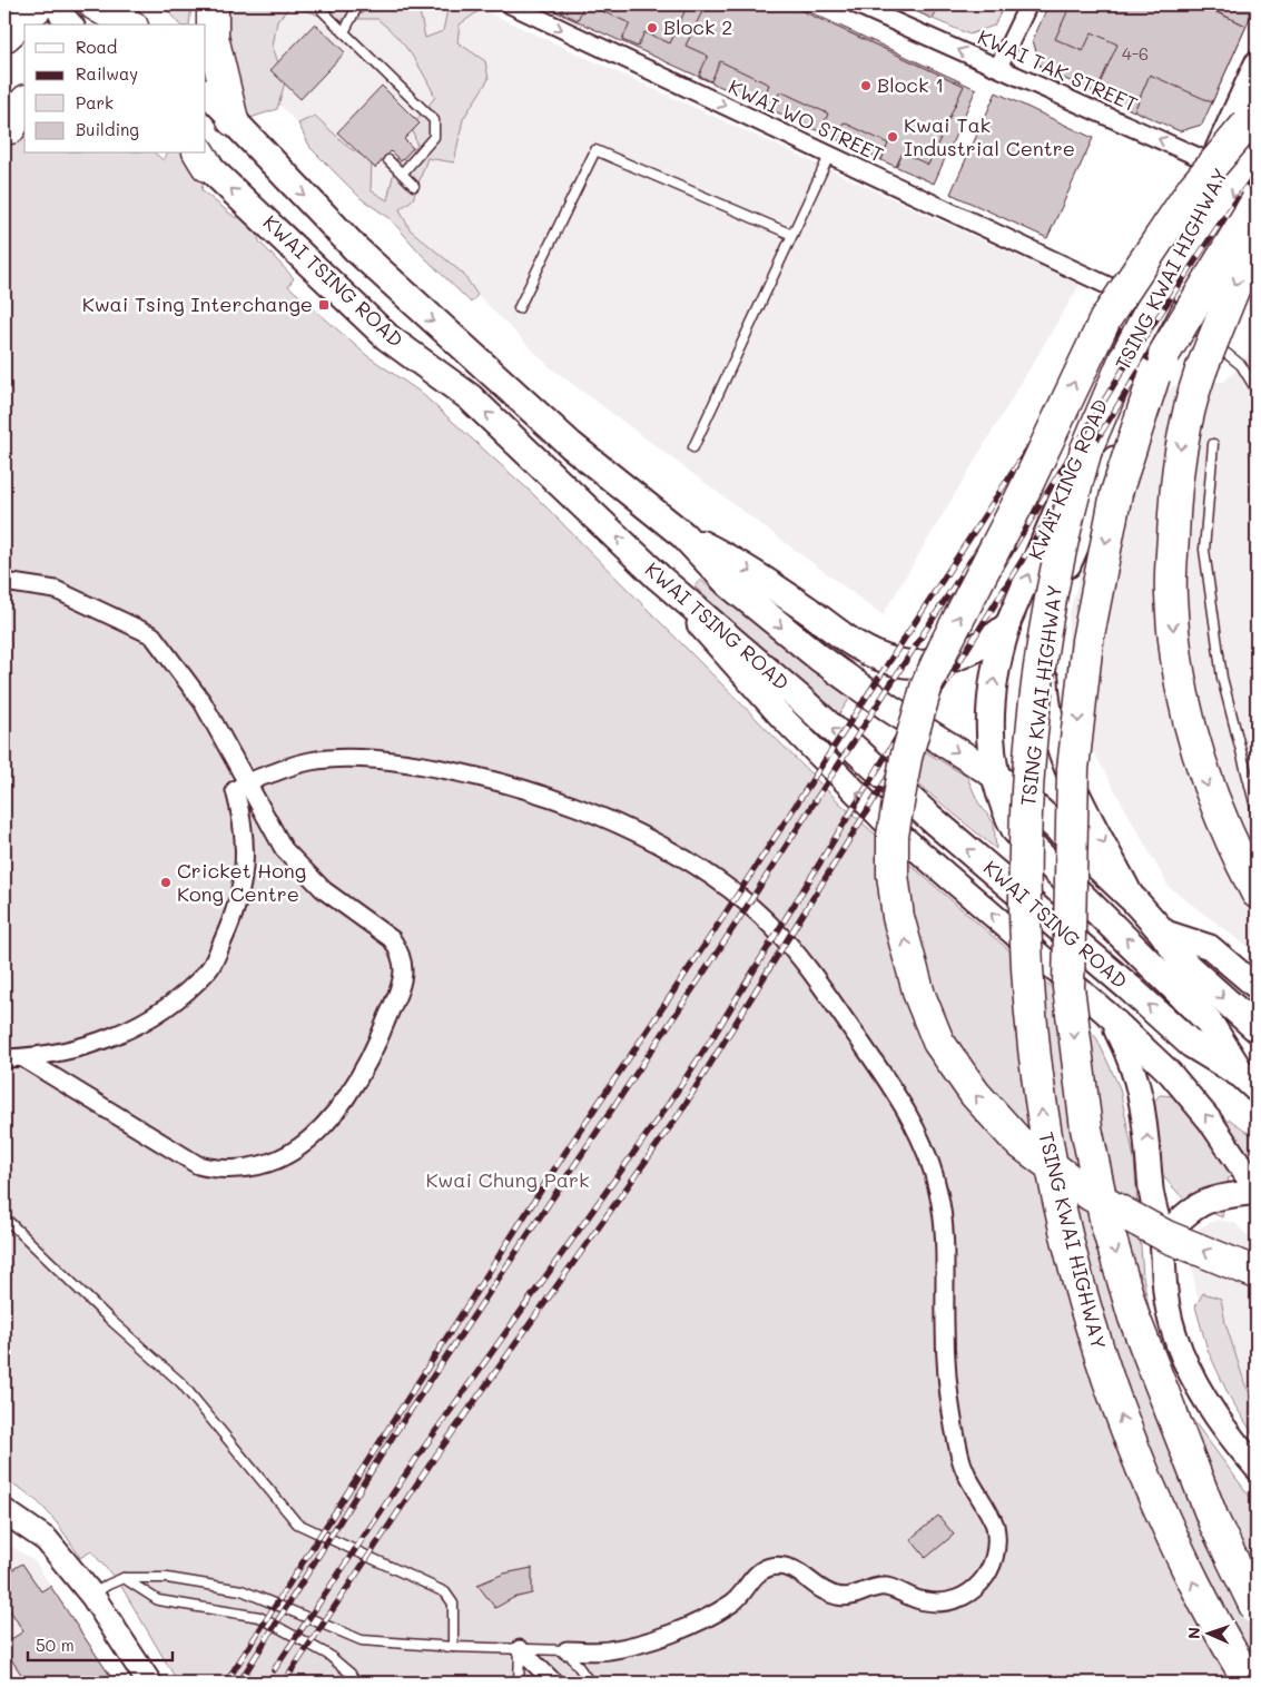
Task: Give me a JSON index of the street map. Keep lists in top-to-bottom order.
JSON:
{
  "streets": {
    "highway": ["TSING KWAI HIGHWAY"],
    "main road": ["KWAI TSING ROAD", "KWAI KING ROAD"],
    "street": ["KWAI TAK STREET", "KWAI WO STREET"]
  },
  "crossings": [
    ["KWAI TAK STREET", "KWAI KING ROAD"],
    ["KWAI WO STREET", "KWAI KING ROAD"],
    ["TSING KWAI HIGHWAY", "KWAI KING ROAD"],
    ["KWAI TSING ROAD", "KWAI KING ROAD"]
  ],
  "one_way": ["KWAI TAK STREET", "KWAI WO STREET"],
  "parks": ["Kwai Chung Park"],
  "places": {
    "other": [
      "Block 2",
      "Block 1",
      "Kwai Tak Industrial Centre",
      "Cricket Hong Kong Centre"
    ],
    "transit": ["Kwai Tsing Interchange"]
  },
  "house_numbers": ["4-6"],
  "legend": [
    "Road",
    "Railway",
    "Park",
    "Building"
  ],
  "scale_bar": "50 m",
  "north": "left"
}
